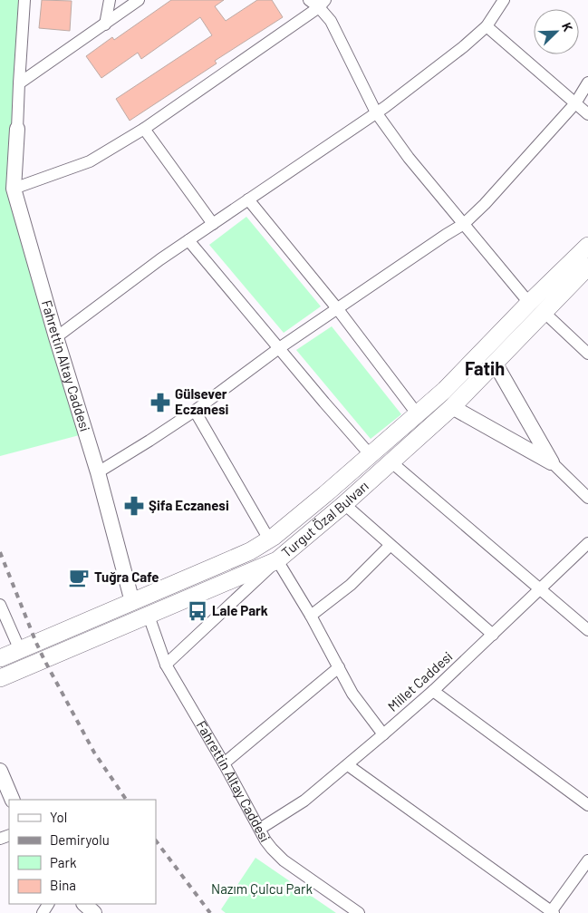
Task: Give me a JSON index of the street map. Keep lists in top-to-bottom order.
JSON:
{
  "streets": {
    "main road": ["Turgut Özal Bulvarı"],
    "street": ["Fahrettin Altay Caddesi", "Millet Caddesi"]
  },
  "crossings": [
    ["Fahrettin Altay Caddesi", "Turgut Özal Bulvarı"],
    ["Fahrettin Altay Caddesi", "Millet Caddesi"]
  ],
  "districts": ["Fatih"],
  "parks": ["Nazım Çulcu Park"],
  "places": {
    "pharmacy": ["Gülsever Eczanesi", "Şifa Eczanesi"],
    "cafe": ["Tuğra Cafe"],
    "bus stop": ["Lale Park"]
  },
  "legend": [
    "Yol",
    "Demiryolu",
    "Park",
    "Bina"
  ],
  "north": "top right"
}
